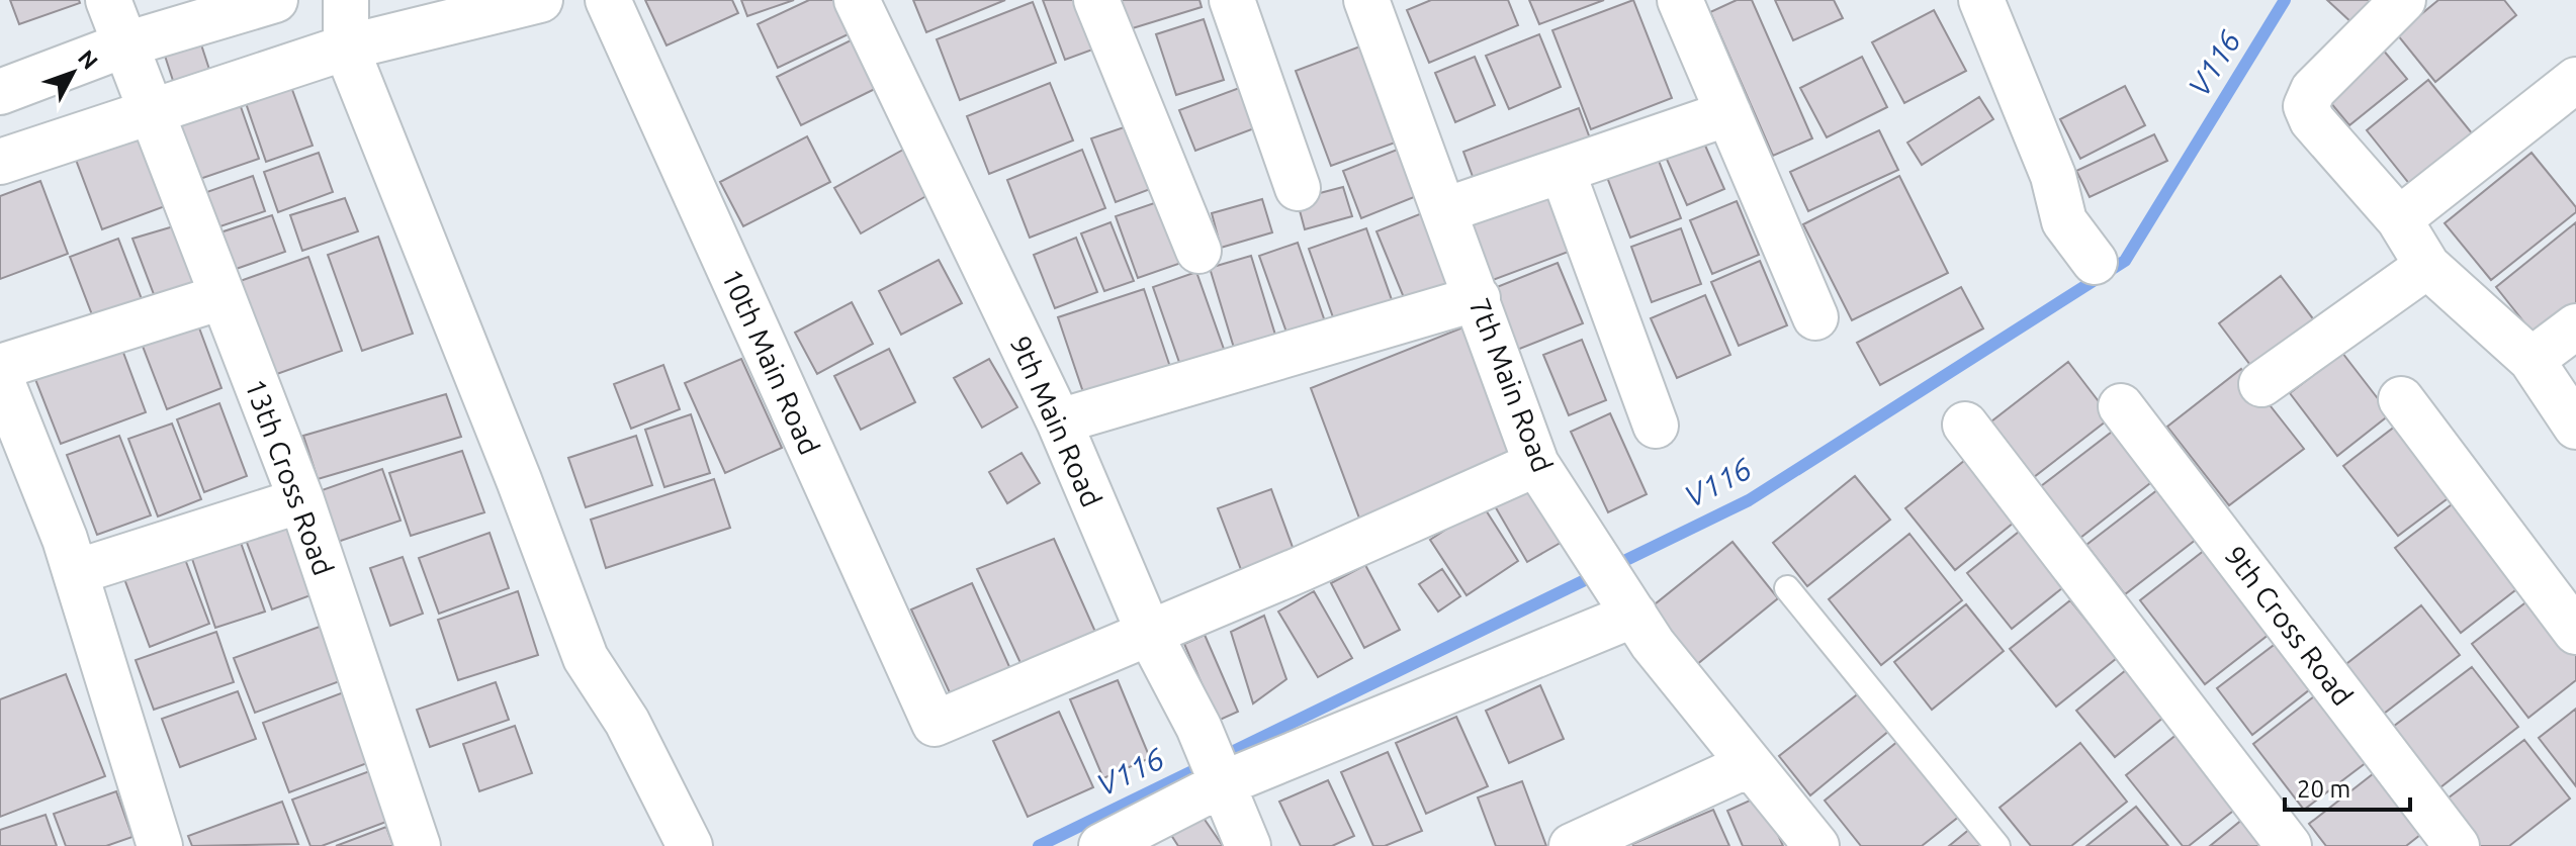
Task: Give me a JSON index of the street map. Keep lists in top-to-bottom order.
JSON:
{
  "streets": {
    "street": [
      "10th Main Road",
      "7th Main Road",
      "9th Main Road",
      "13th Cross Road",
      "9th Cross Road"
    ]
  },
  "crossings": [
    ["10th Main Road", "9th Main Road"]
  ],
  "water": ["V116"],
  "scale_bar": "20 m",
  "north": "top right"
}
